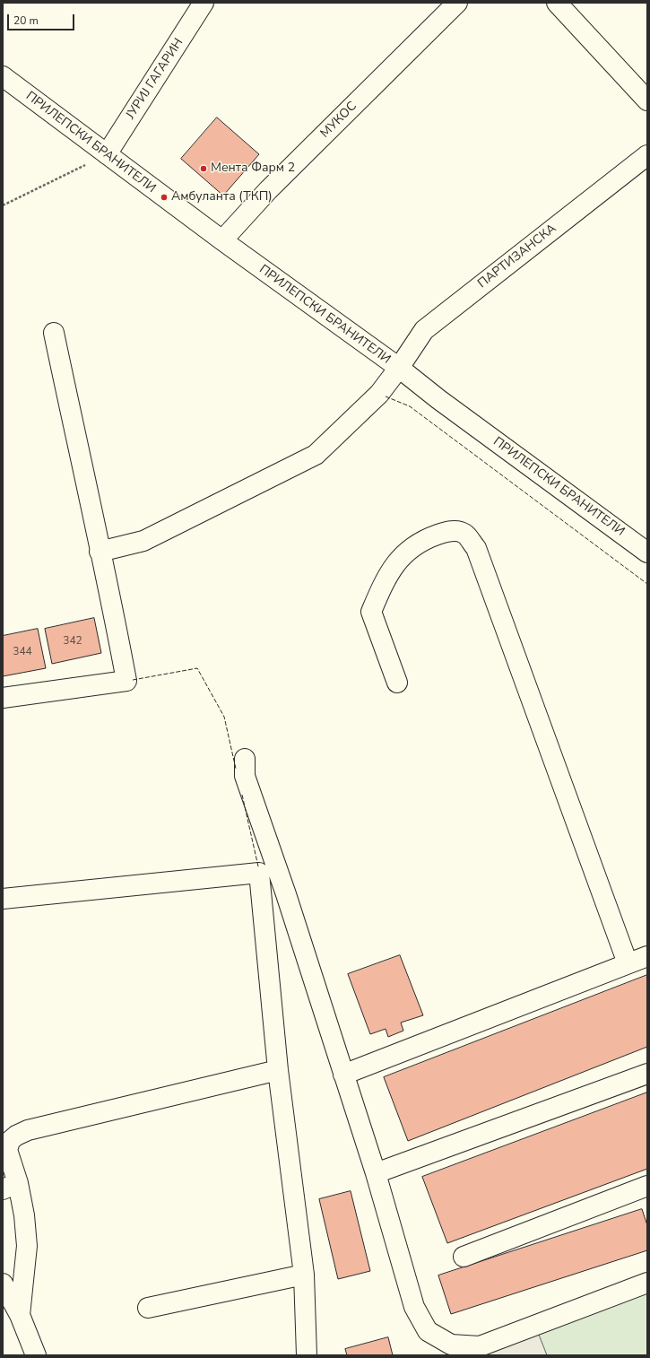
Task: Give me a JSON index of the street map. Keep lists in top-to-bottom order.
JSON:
{
  "streets": {
    "street": [
      "ЈУРИЈ ГАГАРИН",
      "МУКОС",
      "ПРИЛЕПСКИ БРАНИТЕЛИ",
      "ПАРТИЗАНСКА"
    ]
  },
  "crossings": [
    ["ЈУРИЈ ГАГАРИН", "ПРИЛЕПСКИ БРАНИТЕЛИ"],
    ["МУКОС", "ПРИЛЕПСКИ БРАНИТЕЛИ"],
    ["ПРИЛЕПСКИ БРАНИТЕЛИ", "ПАРТИЗАНСКА"]
  ],
  "places": ["Мента Фарм 2", "Амбуланта (ТКП)"],
  "house_numbers": ["342", "344"],
  "scale_bar": "20 m"
}
